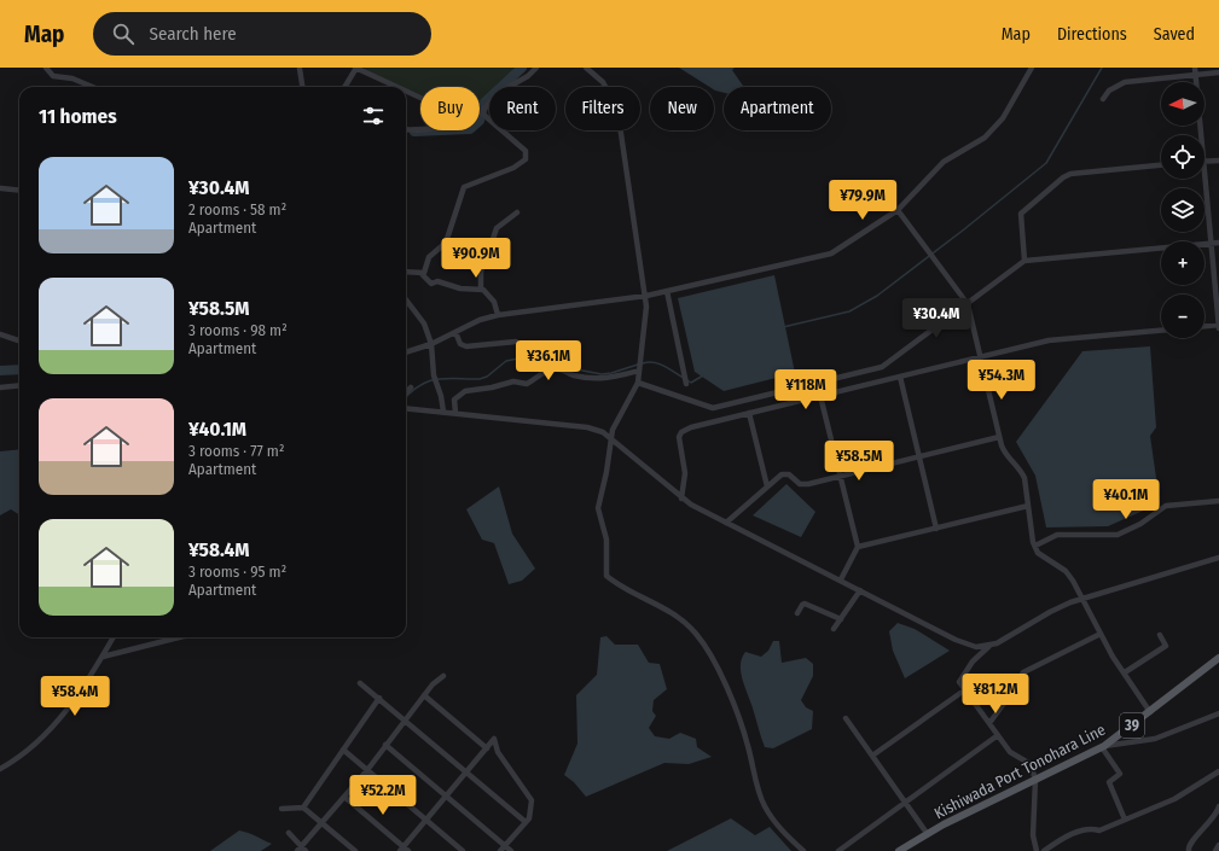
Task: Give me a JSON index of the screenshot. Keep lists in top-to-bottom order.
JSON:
{
  "streets": {
    "main road": ["39", "Kishiwada Port Tonohara Line"]
  },
  "north": "left",
  "page": {
    "header": "Map",
    "search": "Search here",
    "nav": ["Map", "Directions", "Saved"],
    "map_buttons": ["+", "−"],
    "chip": [
      "Buy",
      "Rent",
      "Filters",
      "New",
      "Apartment"
    ],
    "heading": "11 homes",
    "list": [
      {
        "name": "¥30.4M",
        "note": "2 rooms · 58 m² · Apartment"
      },
      {
        "name": "¥58.5M",
        "note": "3 rooms · 98 m² · Apartment"
      },
      {
        "name": "¥40.1M",
        "note": "3 rooms · 77 m² · Apartment"
      },
      {
        "name": "¥58.4M",
        "note": "3 rooms · 95 m² · Apartment"
      }
    ],
    "price": [
      "¥79.9M",
      "¥90.9M",
      "¥30.4M",
      "¥36.1M",
      "¥54.3M",
      "¥118M",
      "¥58.5M",
      "¥40.1M",
      "¥81.2M",
      "¥58.4M",
      "¥52.2M"
    ]
  }
}
